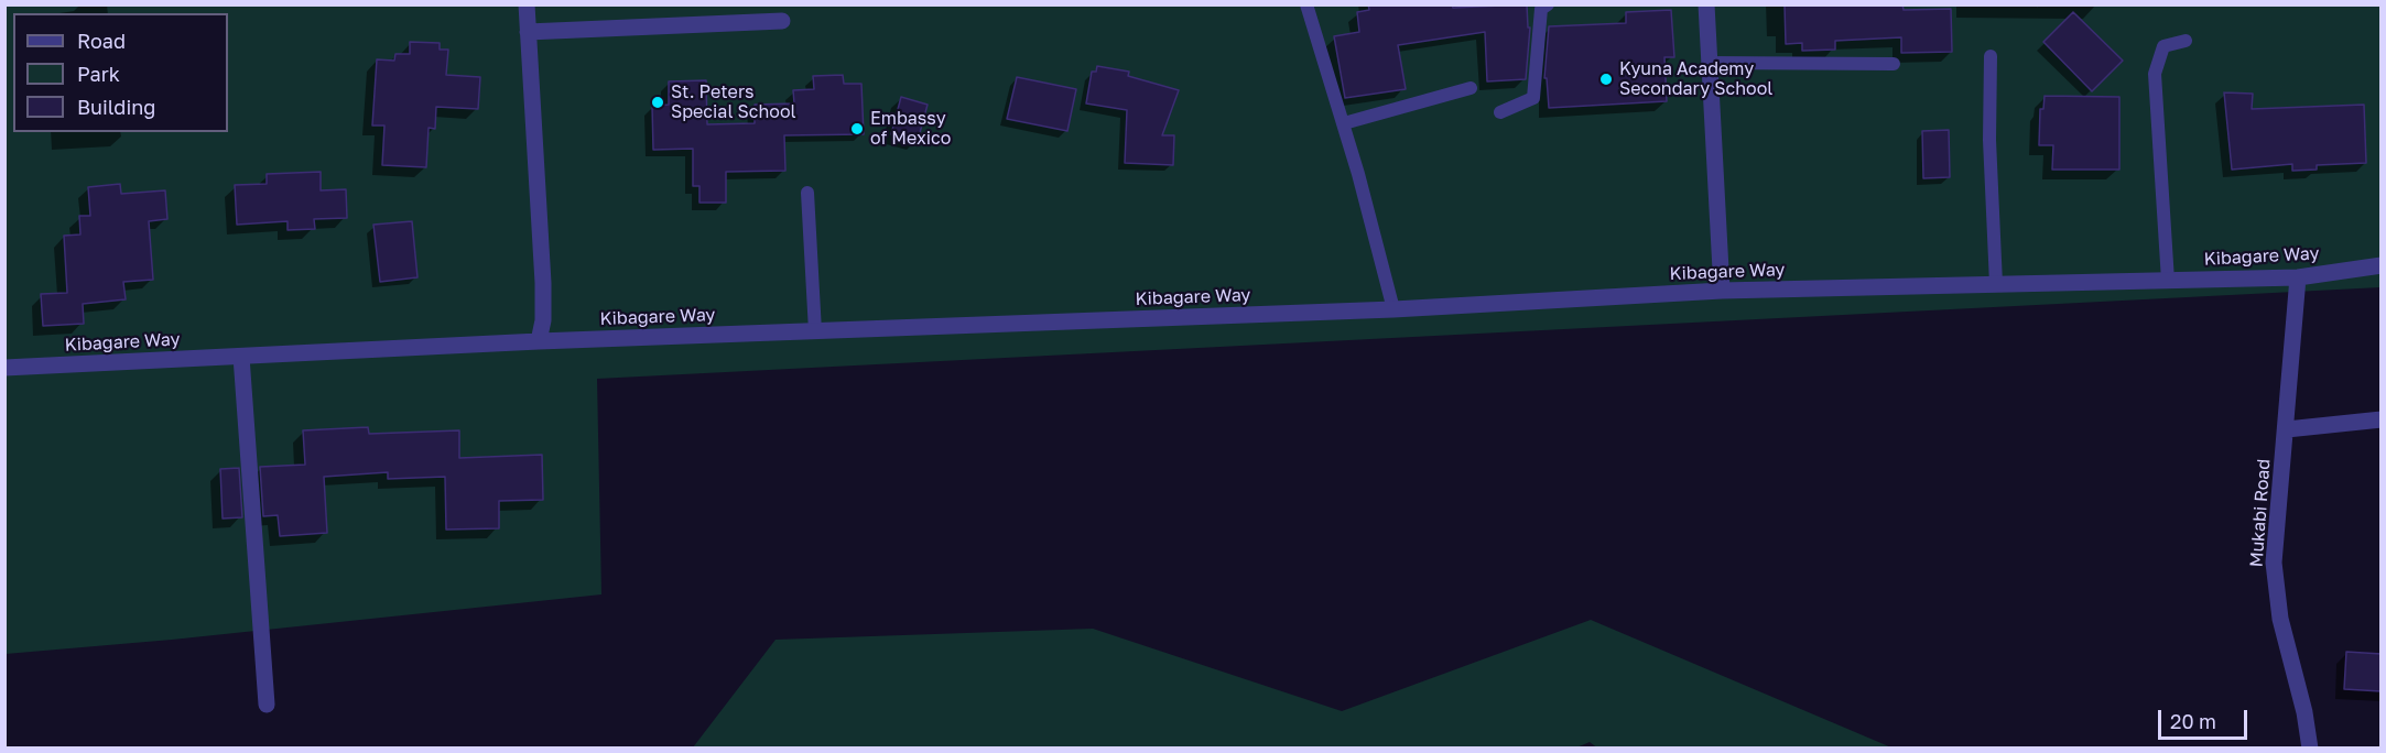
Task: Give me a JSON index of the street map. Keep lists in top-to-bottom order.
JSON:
{
  "streets": {
    "street": ["Kibagare Way", "Mukabi Road"]
  },
  "crossings": [
    ["Kibagare Way", "Mukabi Road"]
  ],
  "places": ["Kyuna Academy Secondary School", "St. Peters Special School", "Embassy of Mexico"],
  "legend": ["Road", "Park", "Building"],
  "scale_bar": "20 m"
}
